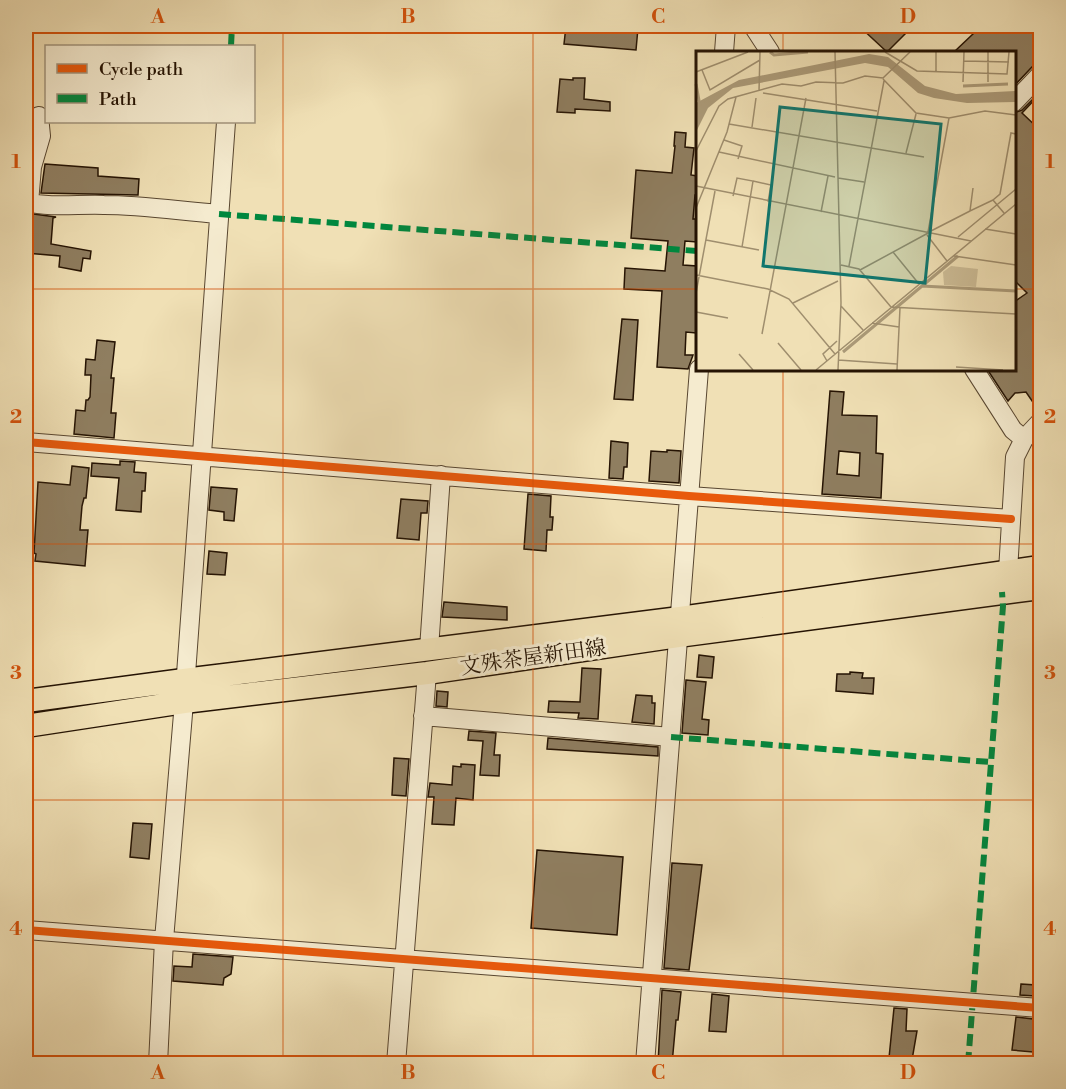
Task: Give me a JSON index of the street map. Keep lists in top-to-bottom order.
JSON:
{
  "streets": {
    "main road": ["文殊茶屋新田線"]
  },
  "legend": ["Cycle path", "Path"],
  "grid": {
    "columns": [
      "A",
      "B",
      "C",
      "D"
    ],
    "rows": [
      "1",
      "2",
      "3",
      "4"
    ]
  }
}
